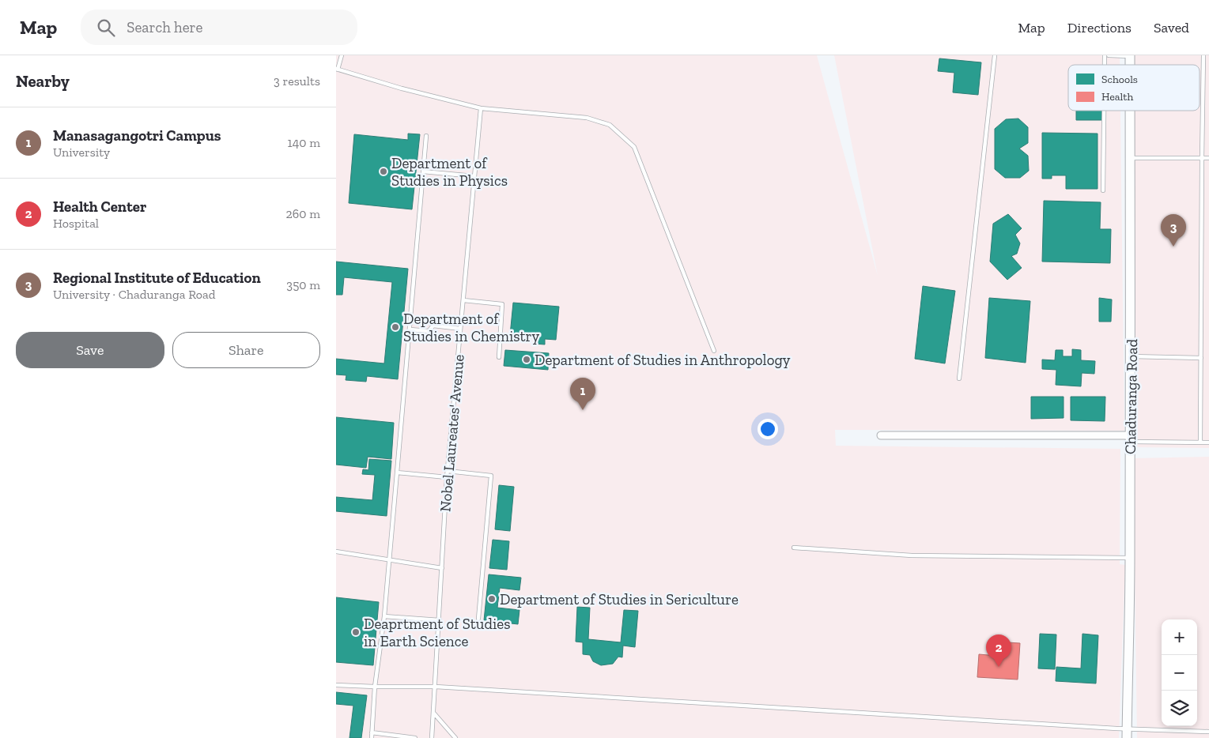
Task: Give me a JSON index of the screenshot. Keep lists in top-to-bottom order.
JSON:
{
  "streets": {
    "street": ["Chaduranga Road"],
    "lane": ["Nobel Laureates' Avenue"]
  },
  "places": [
    "Department of Studies in Physics",
    "Department of Studies in Chemistry",
    "Department of Studies in Anthropology",
    "Department of Studies in Sericulture",
    "Deaprtment of Studies in Earth Science"
  ],
  "legend": ["Schools", "Health"],
  "page": {
    "header": "Map",
    "search": "Search here",
    "nav": ["Map", "Directions", "Saved"],
    "heading": ["Nearby", "3 results"],
    "list": [
      {
        "mark": "1",
        "name": "Manasagangotri Campus",
        "note": "University",
        "value": "140 m"
      },
      {
        "mark": "2",
        "name": "Health Center",
        "note": "Hospital",
        "value": "260 m"
      },
      {
        "mark": "3",
        "name": "Regional Institute of Education",
        "note": "University · Chaduranga Road",
        "value": "350 m"
      }
    ],
    "pins": ["3", "1", "2"],
    "buttons": ["Save", "Share"],
    "map_buttons": ["+", "−"]
  }
}
